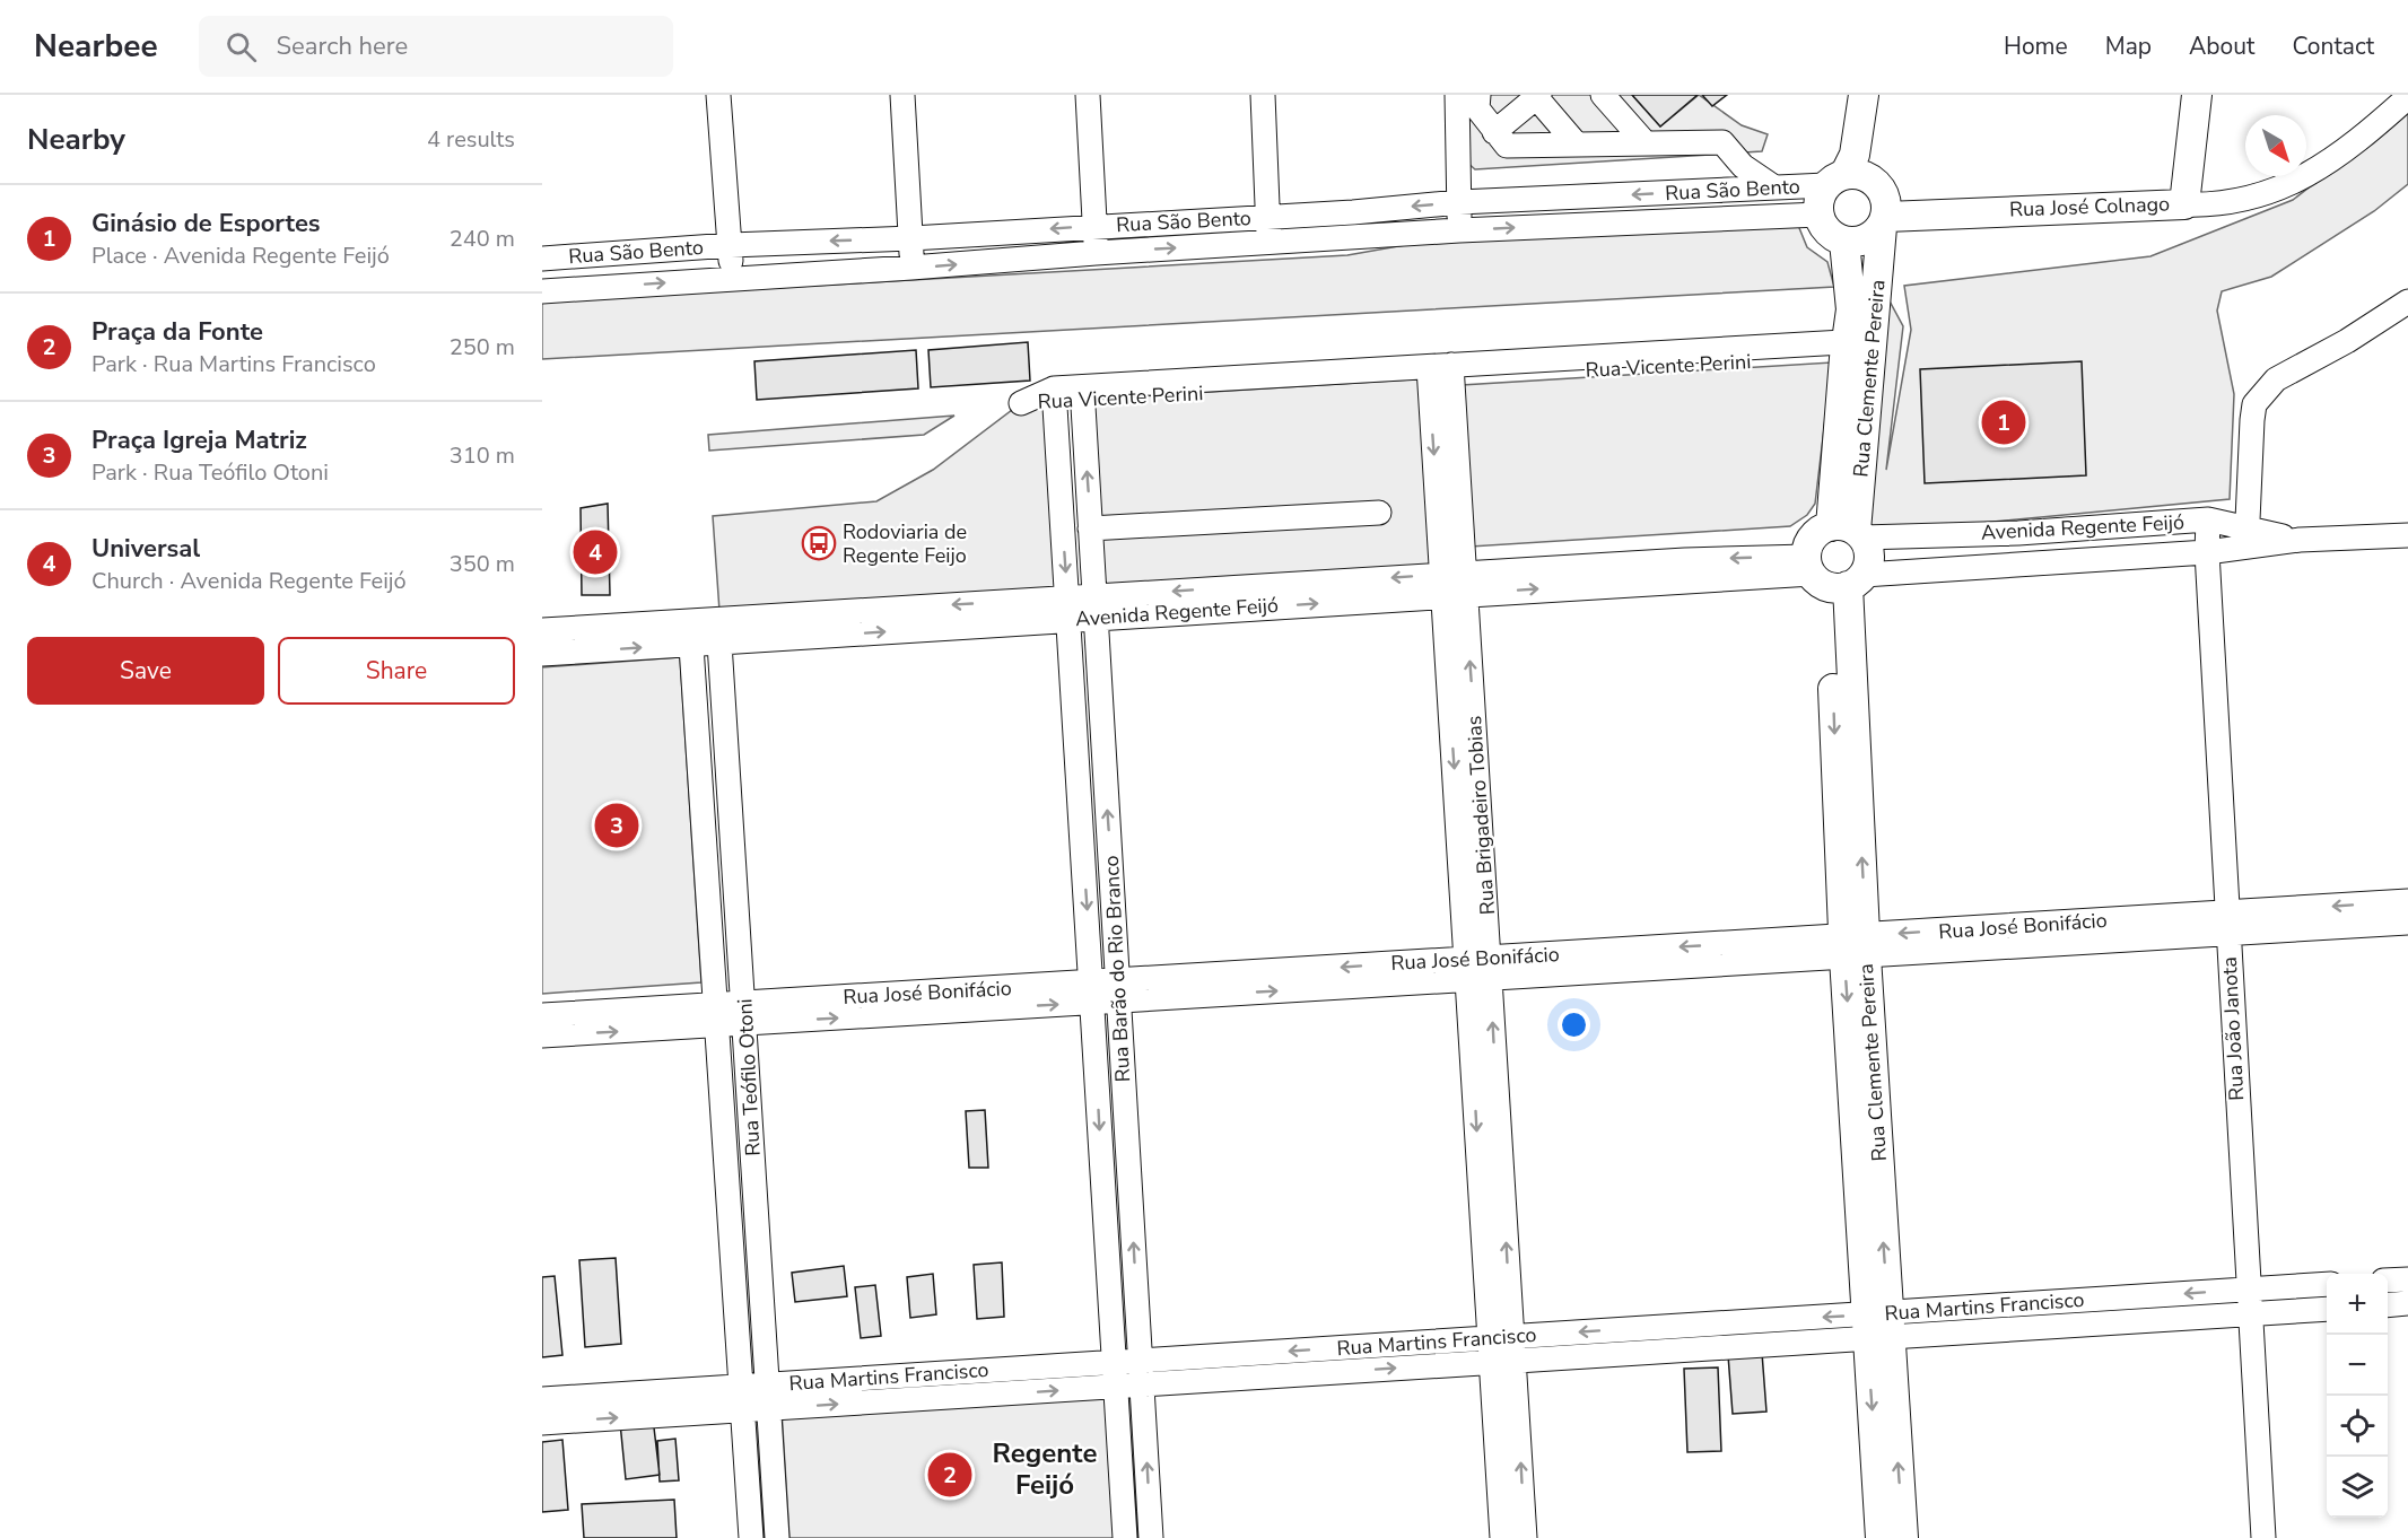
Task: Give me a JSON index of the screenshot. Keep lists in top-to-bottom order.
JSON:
{
  "streets": {
    "main road": ["Rua José Colnago", "Rua Clemente Pereira"],
    "street": [
      "Rua São Bento",
      "Rua Vicente Perini",
      "Avenida Regente Feijó",
      "Rua Brigadeiro Tobias",
      "Rua José Bonifácio",
      "Rua Barão do Rio Branco",
      "Rua João Janota",
      "Rua Teófilo Otoni",
      "Rua Martins Francisco"
    ]
  },
  "crossings": [
    ["Rua São Bento", "Rua José Colnago"],
    ["Rua São Bento", "Rua Clemente Pereira"],
    ["Rua José Colnago", "Rua Clemente Pereira"],
    ["Rua Vicente Perini", "Rua Clemente Pereira"],
    ["Rua Vicente Perini", "Rua Brigadeiro Tobias"],
    ["Rua Vicente Perini", "Rua Barão do Rio Branco"],
    ["Rua Clemente Pereira", "Avenida Regente Feijó"],
    ["Rua Clemente Pereira", "Rua José Bonifácio"],
    ["Rua Clemente Pereira", "Rua Martins Francisco"],
    ["Avenida Regente Feijó", "Rua Brigadeiro Tobias"],
    ["Avenida Regente Feijó", "Rua Barão do Rio Branco"],
    ["Avenida Regente Feijó", "Rua João Janota"],
    ["Avenida Regente Feijó", "Rua Teófilo Otoni"],
    ["Rua Brigadeiro Tobias", "Rua José Bonifácio"],
    ["Rua Brigadeiro Tobias", "Rua Martins Francisco"],
    ["Rua José Bonifácio", "Rua Barão do Rio Branco"],
    ["Rua José Bonifácio", "Rua João Janota"],
    ["Rua José Bonifácio", "Rua Teófilo Otoni"],
    ["Rua Barão do Rio Branco", "Rua Martins Francisco"],
    ["Rua João Janota", "Rua Martins Francisco"],
    ["Rua Teófilo Otoni", "Rua Martins Francisco"]
  ],
  "districts": ["Regente Feijó"],
  "places": {
    "bus stop": ["Rodoviaria de Regente Feijo"]
  },
  "north": "bottom right",
  "page": {
    "header": "Nearbee",
    "search": "Search here",
    "nav": [
      "Home",
      "Map",
      "About",
      "Contact"
    ],
    "heading": ["Nearby", "4 results"],
    "list": [
      {
        "mark": "1",
        "name": "Ginásio de Esportes",
        "note": "Place · Avenida Regente Feijó",
        "value": "240 m"
      },
      {
        "mark": "2",
        "name": "Praça da Fonte",
        "note": "Park · Rua Martins Francisco",
        "value": "250 m"
      },
      {
        "mark": "3",
        "name": "Praça Igreja Matriz",
        "note": "Park · Rua Teófilo Otoni",
        "value": "310 m"
      },
      {
        "mark": "4",
        "name": "Universal",
        "note": "Church · Avenida Regente Feijó",
        "value": "350 m"
      }
    ],
    "pins": [
      "1",
      "4",
      "3",
      "2"
    ],
    "buttons": ["Save", "Share"],
    "map_buttons": ["+", "−"]
  }
}
